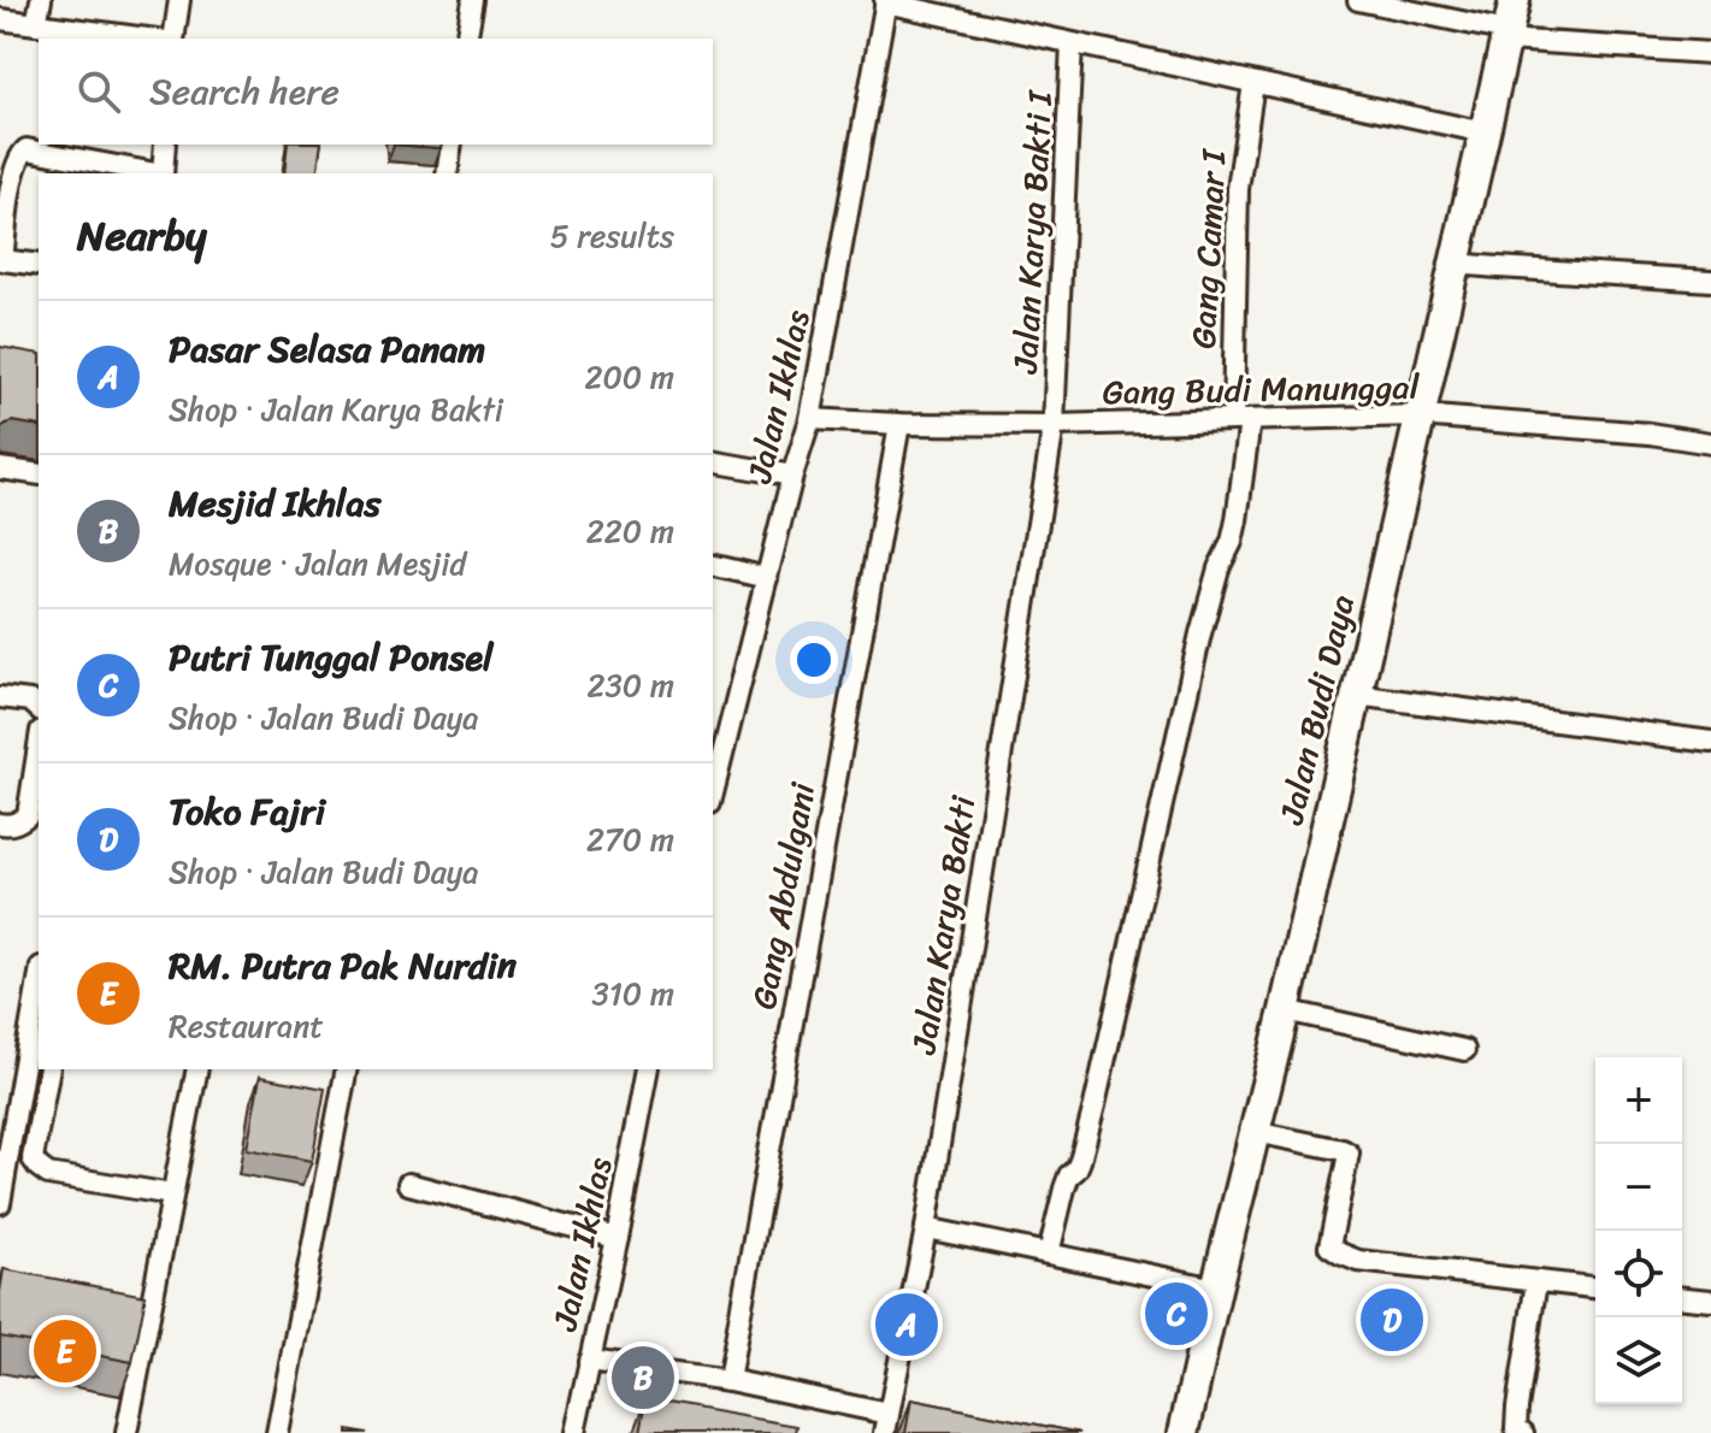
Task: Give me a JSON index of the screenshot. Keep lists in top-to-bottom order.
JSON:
{
  "streets": {
    "street": [
      "Jalan Karya Bakti I",
      "Gang Camar I",
      "Gang Budi Manunggal",
      "Jalan Ikhlas",
      "Jalan Budi Daya",
      "Gang Abdulgani",
      "Jalan Karya Bakti"
    ]
  },
  "crossings": [
    ["Jalan Karya Bakti I", "Gang Budi Manunggal"],
    ["Jalan Karya Bakti I", "Jalan Karya Bakti"],
    ["Gang Camar I", "Gang Budi Manunggal"],
    ["Gang Budi Manunggal", "Jalan Ikhlas"],
    ["Gang Budi Manunggal", "Jalan Budi Daya"],
    ["Gang Budi Manunggal", "Gang Abdulgani"],
    ["Gang Budi Manunggal", "Jalan Karya Bakti"]
  ],
  "page": {
    "search": "Search here",
    "heading": ["Nearby", "5 results"],
    "list": [
      {
        "mark": "A",
        "name": "Pasar Selasa Panam",
        "note": "Shop · Jalan Karya Bakti",
        "value": "200 m"
      },
      {
        "mark": "B",
        "name": "Mesjid Ikhlas",
        "note": "Mosque · Jalan Mesjid",
        "value": "220 m"
      },
      {
        "mark": "C",
        "name": "Putri Tunggal Ponsel",
        "note": "Shop · Jalan Budi Daya",
        "value": "230 m"
      },
      {
        "mark": "D",
        "name": "Toko Fajri",
        "note": "Shop · Jalan Budi Daya",
        "value": "270 m"
      },
      {
        "mark": "E",
        "name": "RM. Putra Pak Nurdin",
        "note": "Restaurant",
        "value": "310 m"
      }
    ],
    "map_buttons": ["+", "−"],
    "pins": [
      "C",
      "D",
      "A",
      "E",
      "B"
    ]
  }
}
